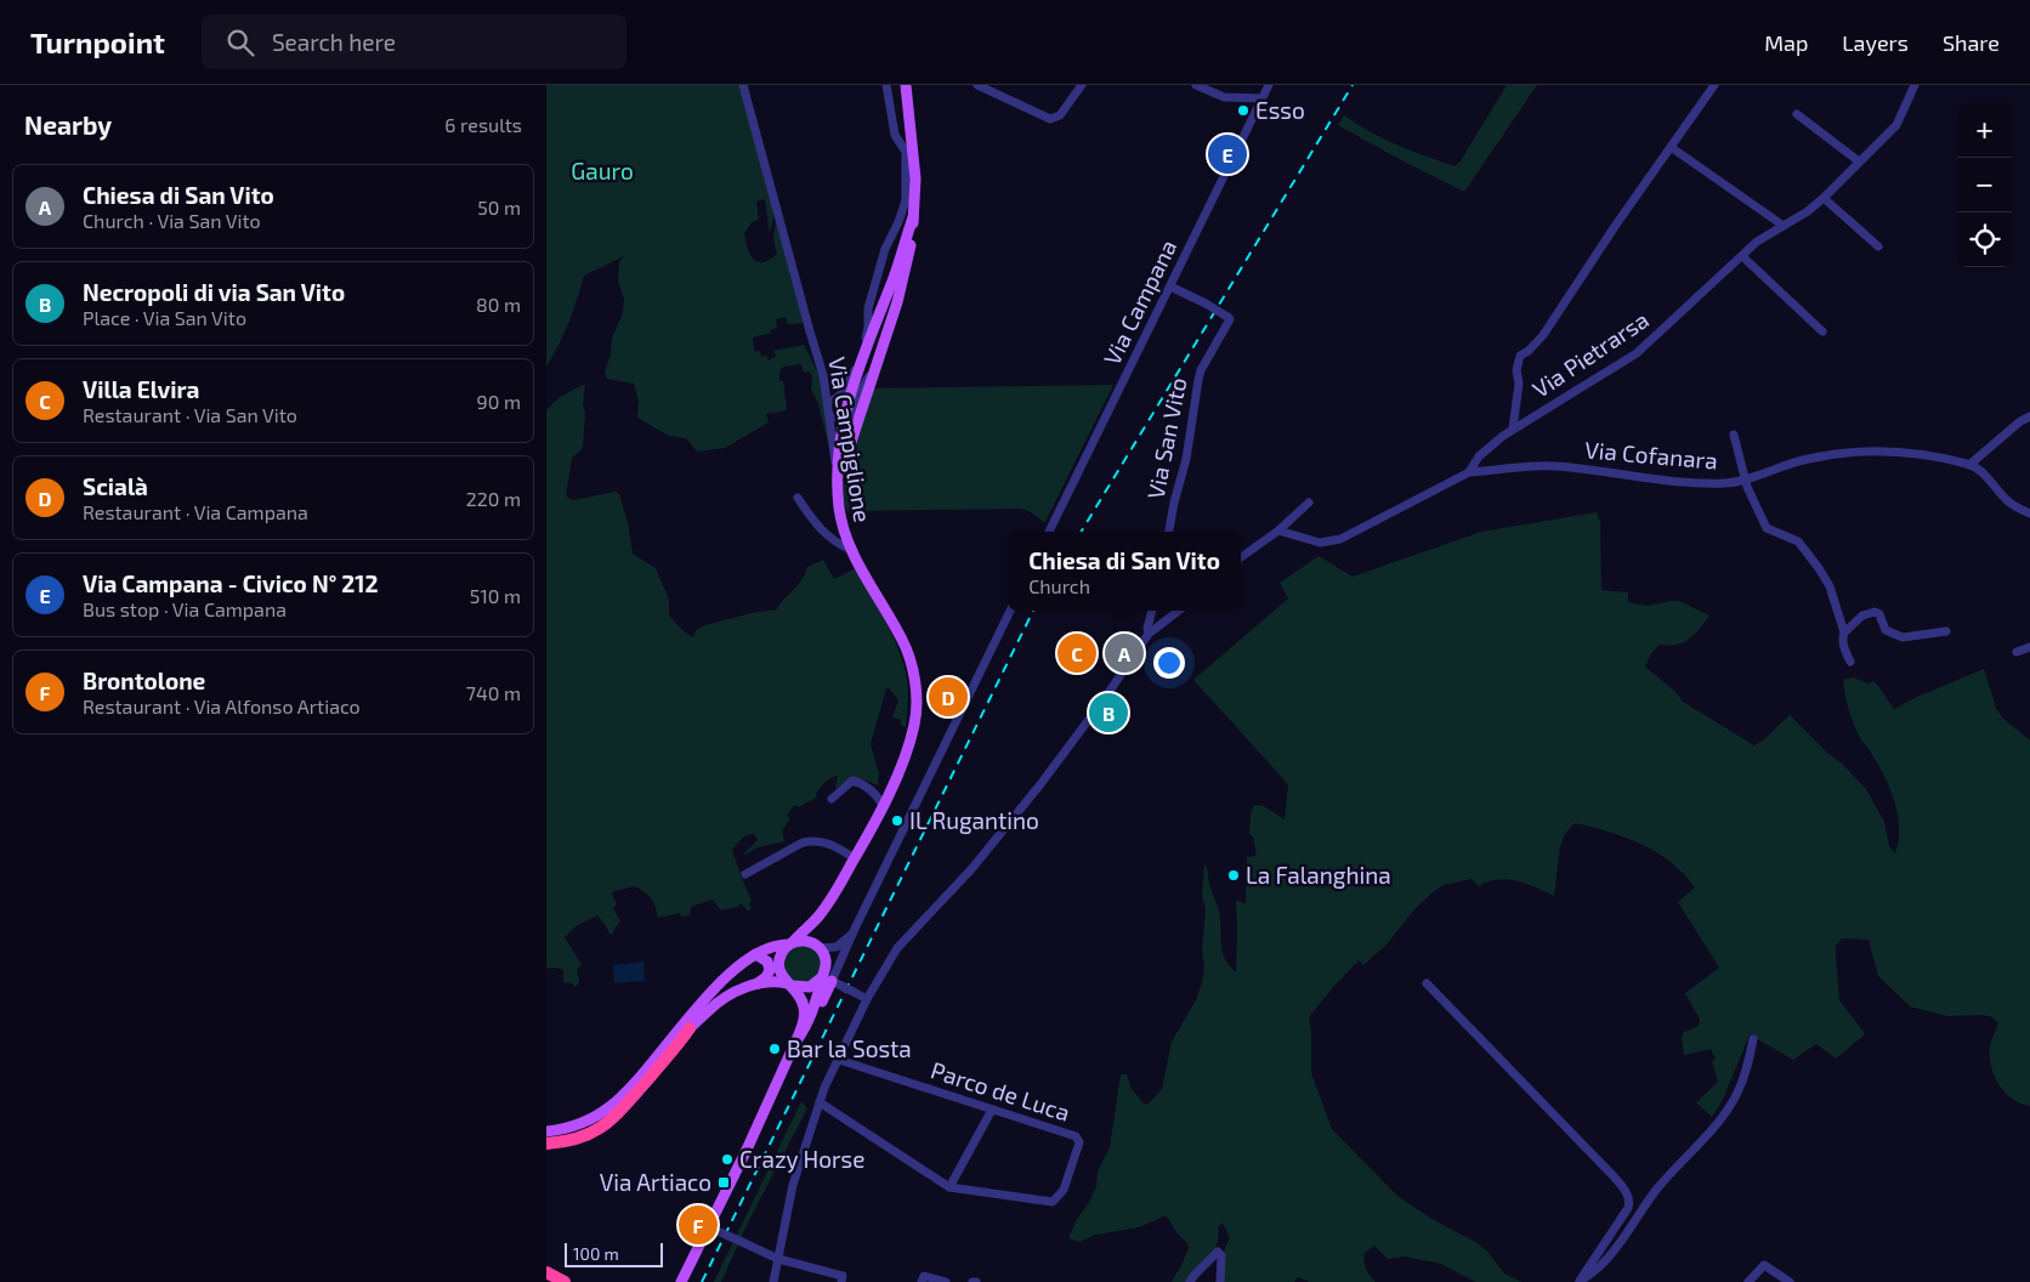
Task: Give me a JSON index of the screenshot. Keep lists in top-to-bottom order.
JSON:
{
  "streets": {
    "main road": ["Via Campiglione"],
    "street": [
      "Via Campana",
      "Via Pietrarsa",
      "Via San Vito",
      "Via Cofanara",
      "Parco de Luca"
    ]
  },
  "crossings": [
    ["Via Campana", "Via San Vito"],
    ["Via Pietrarsa", "Via Cofanara"]
  ],
  "parks": ["Gauro"],
  "places": {
    "other": [
      "Esso",
      "IL Rugantino",
      "La Falanghina",
      "Bar la Sosta",
      "Crazy Horse"
    ],
    "transit": ["Via Artiaco"]
  },
  "scale_bar": "100 m",
  "page": {
    "header": "Turnpoint",
    "search": "Search here",
    "nav": ["Map", "Layers", "Share"],
    "heading": ["Nearby", "6 results"],
    "map_buttons": ["+", "−"],
    "pins": [
      "E",
      "A",
      "C",
      "D",
      "B",
      "F"
    ],
    "list": [
      {
        "mark": "A",
        "name": "Chiesa di San Vito",
        "note": "Church · Via San Vito",
        "value": "50 m"
      },
      {
        "mark": "B",
        "name": "Necropoli di via San Vito",
        "note": "Place · Via San Vito",
        "value": "80 m"
      },
      {
        "mark": "C",
        "name": "Villa Elvira",
        "note": "Restaurant · Via San Vito",
        "value": "90 m"
      },
      {
        "mark": "D",
        "name": "Scialà",
        "note": "Restaurant · Via Campana",
        "value": "220 m"
      },
      {
        "mark": "E",
        "name": "Via Campana - Civico N° 212",
        "note": "Bus stop · Via Campana",
        "value": "510 m"
      },
      {
        "mark": "F",
        "name": "Brontolone",
        "note": "Restaurant · Via Alfonso Artiaco",
        "value": "740 m"
      }
    ],
    "popup": ["Chiesa di San Vito", "Church"],
    "scale": "100 m"
  }
}
